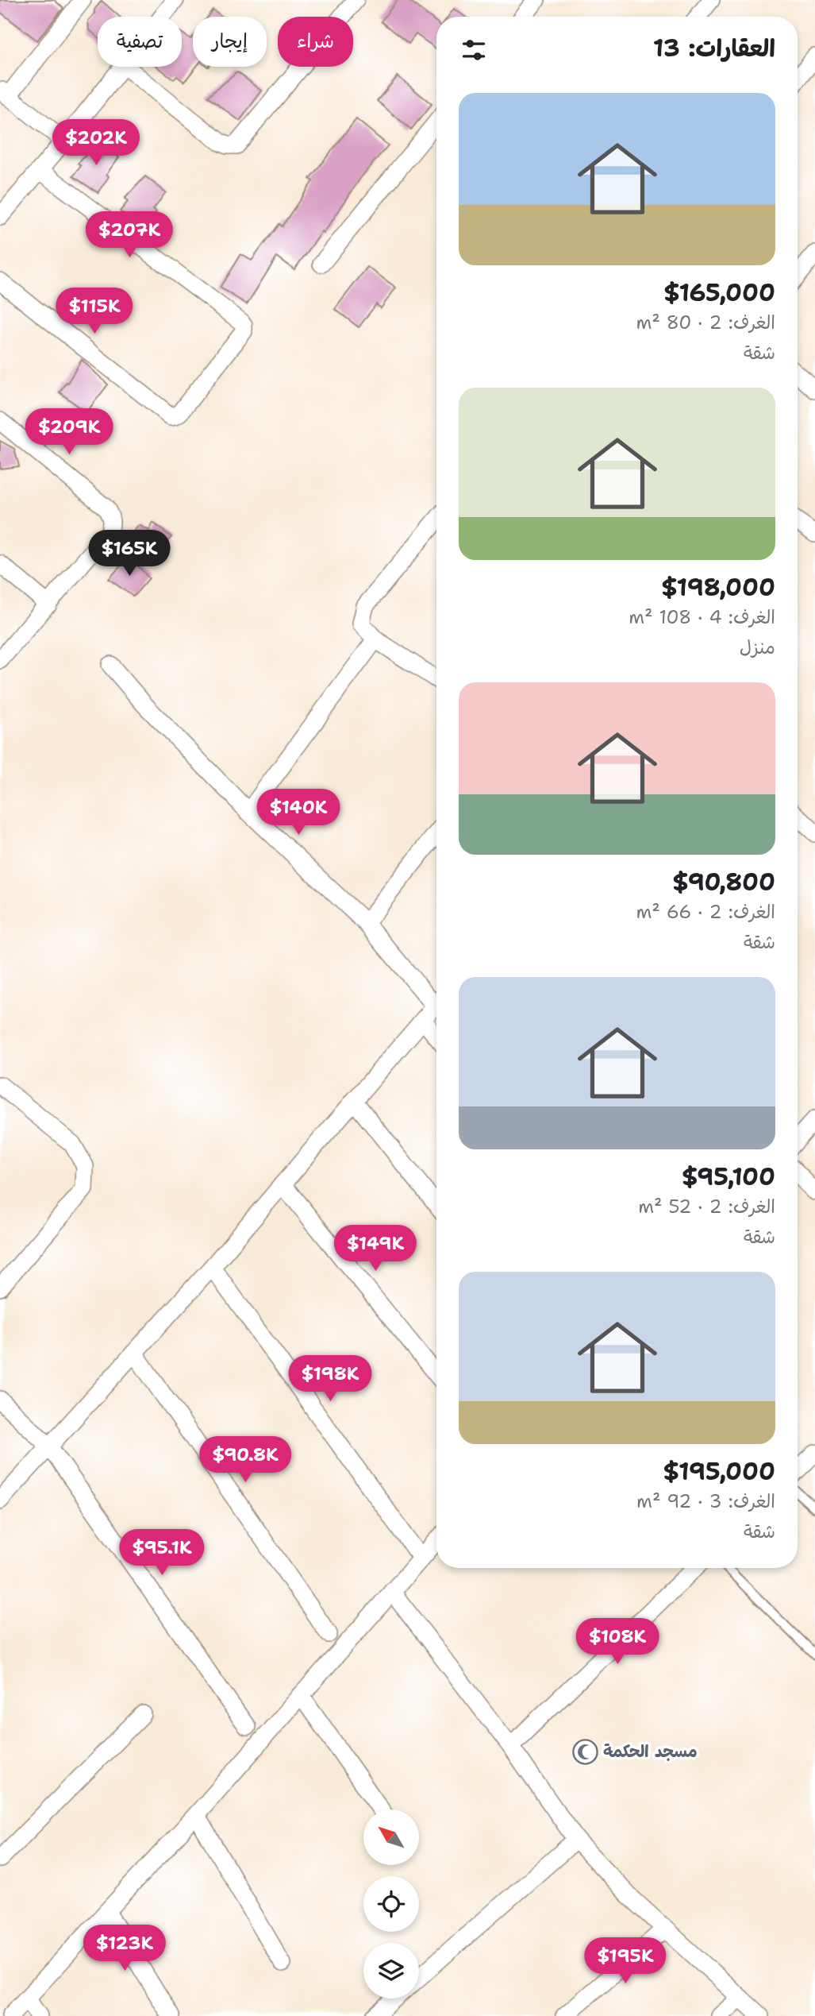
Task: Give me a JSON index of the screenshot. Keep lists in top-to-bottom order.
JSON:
{
  "places": {
    "mosque": ["مسجد الحكمة"]
  },
  "north": "top left",
  "page": {
    "chip": ["شراء", "إيجار", "تصفية"],
    "heading": "العقارات: 13",
    "list": [
      {
        "name": "$165,000",
        "note": "الغرف: 2 · 80 m² · شقة"
      },
      {
        "name": "$198,000",
        "note": "الغرف: 4 · 108 m² · منزل"
      },
      {
        "name": "$90,800",
        "note": "الغرف: 2 · 66 m² · شقة"
      },
      {
        "name": "$95,100",
        "note": "الغرف: 2 · 52 m² · شقة"
      },
      {
        "name": "$195,000",
        "note": "الغرف: 3 · 92 m² · شقة"
      }
    ],
    "price": [
      "$202K",
      "$207K",
      "$115K",
      "$209K",
      "$165K",
      "$140K",
      "$149K",
      "$198K",
      "$90.8K",
      "$95.1K",
      "$108K",
      "$123K",
      "$195K"
    ]
  }
}
